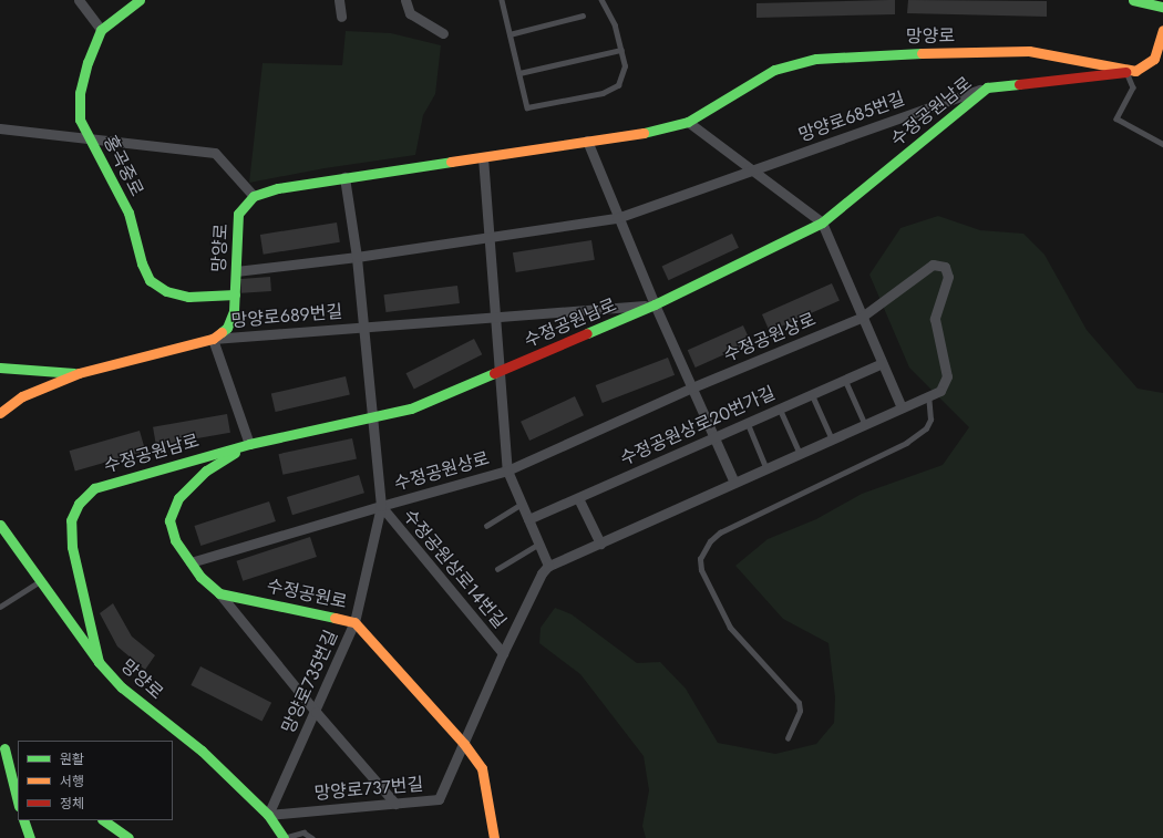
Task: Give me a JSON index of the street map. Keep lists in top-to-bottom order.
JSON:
{
  "streets": {
    "street": [
      "망양로",
      "수정공원남로",
      "망양로685번길",
      "홍곡중로",
      "망양로689번길",
      "수정공원상로",
      "수정공원상로20번가길",
      "수정공원상로14번길",
      "수정공원로",
      "망양로735번길",
      "망양로737번길"
    ]
  },
  "crossings": [
    ["망양로", "수정공원남로"],
    ["망양로", "망양로685번길"],
    ["망양로", "홍곡중로"],
    ["망양로", "망양로689번길"],
    ["망양로", "망양로735번길"],
    ["망양로", "망양로737번길"],
    ["수정공원남로", "망양로685번길"],
    ["수정공원남로", "망양로689번길"],
    ["수정공원남로", "수정공원로"],
    ["수정공원상로", "수정공원상로14번길"],
    ["수정공원상로", "수정공원로"],
    ["수정공원상로", "망양로735번길"],
    ["수정공원상로14번길", "망양로735번길"],
    ["수정공원로", "망양로735번길"],
    ["수정공원로", "망양로737번길"],
    ["망양로735번길", "망양로737번길"]
  ],
  "legend": ["원활", "서행", "정체"]
}
